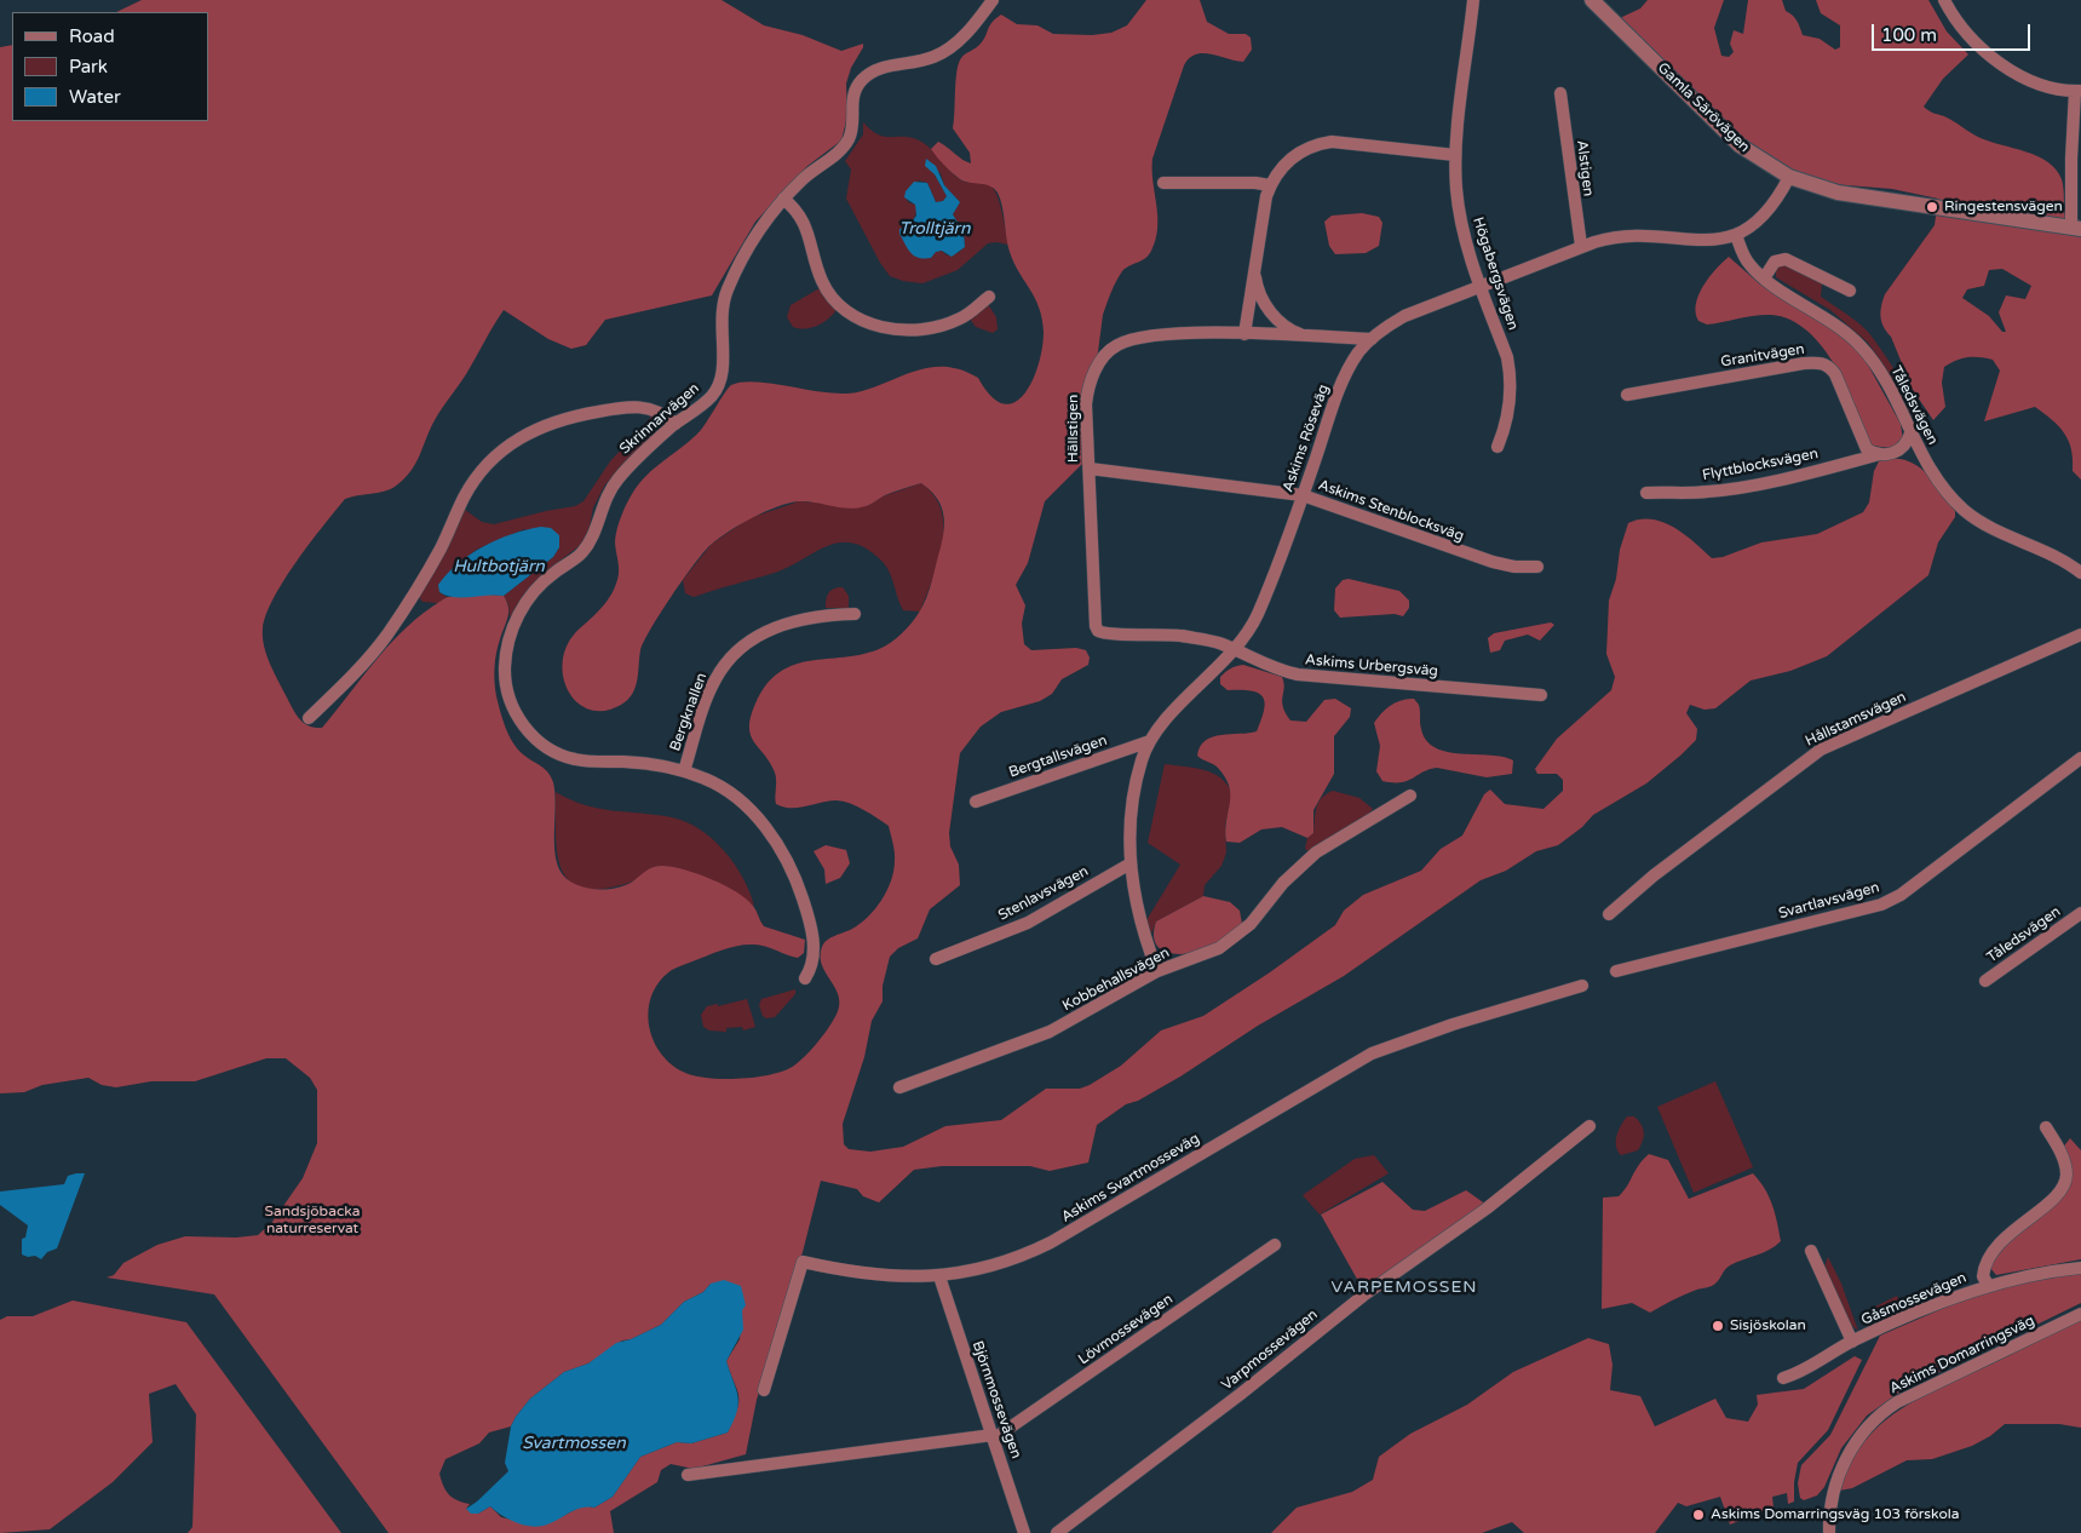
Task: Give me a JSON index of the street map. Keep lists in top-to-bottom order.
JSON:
{
  "streets": {
    "street": [
      "Gamla Särövägen",
      "Alstigen",
      "Högabergsvägen",
      "Granitvägen",
      "Tåledsvägen",
      "Skrinnarvägen",
      "Hällstigen",
      "Askims Röseväg",
      "Flyttblocksvägen",
      "Askims Stenblocksväg",
      "Askims Urbergsväg",
      "Bergknallen",
      "Hållstamsvägen",
      "Bergtallsvägen",
      "Stenlavsvägen",
      "Svartlavsvägen",
      "Kobbehallsvägen",
      "Askims Svartmosseväg",
      "Gåsmossevägen",
      "Lövmossevägen",
      "Varpmossevägen",
      "Askims Domarringsväg",
      "Björnmossevägen"
    ]
  },
  "crossings": [
    ["Gamla Särövägen", "Askims Röseväg"],
    ["Alstigen", "Askims Röseväg"],
    ["Högabergsvägen", "Askims Röseväg"],
    ["Granitvägen", "Flyttblocksvägen"],
    ["Tåledsvägen", "Askims Röseväg"],
    ["Skrinnarvägen", "Bergknallen"],
    ["Hällstigen", "Askims Röseväg"],
    ["Hällstigen", "Askims Stenblocksväg"],
    ["Hällstigen", "Askims Urbergsväg"],
    ["Askims Röseväg", "Askims Stenblocksväg"],
    ["Askims Röseväg", "Askims Urbergsväg"],
    ["Askims Röseväg", "Bergtallsvägen"],
    ["Askims Röseväg", "Stenlavsvägen"],
    ["Askims Röseväg", "Kobbehallsvägen"],
    ["Askims Svartmosseväg", "Björnmossevägen"],
    ["Lövmossevägen", "Björnmossevägen"]
  ],
  "districts": ["VARPEMOSSEN"],
  "water": ["Trolltjärn", "Hultbotjärn", "Svartmossen"],
  "parks": ["Sandsjöbacka naturreservat"],
  "places": ["Ringestensvägen", "Sisjöskolan", "Askims Domarringsväg 103 förskola"],
  "legend": ["Road", "Park", "Water"],
  "scale_bar": "100 m"
}
